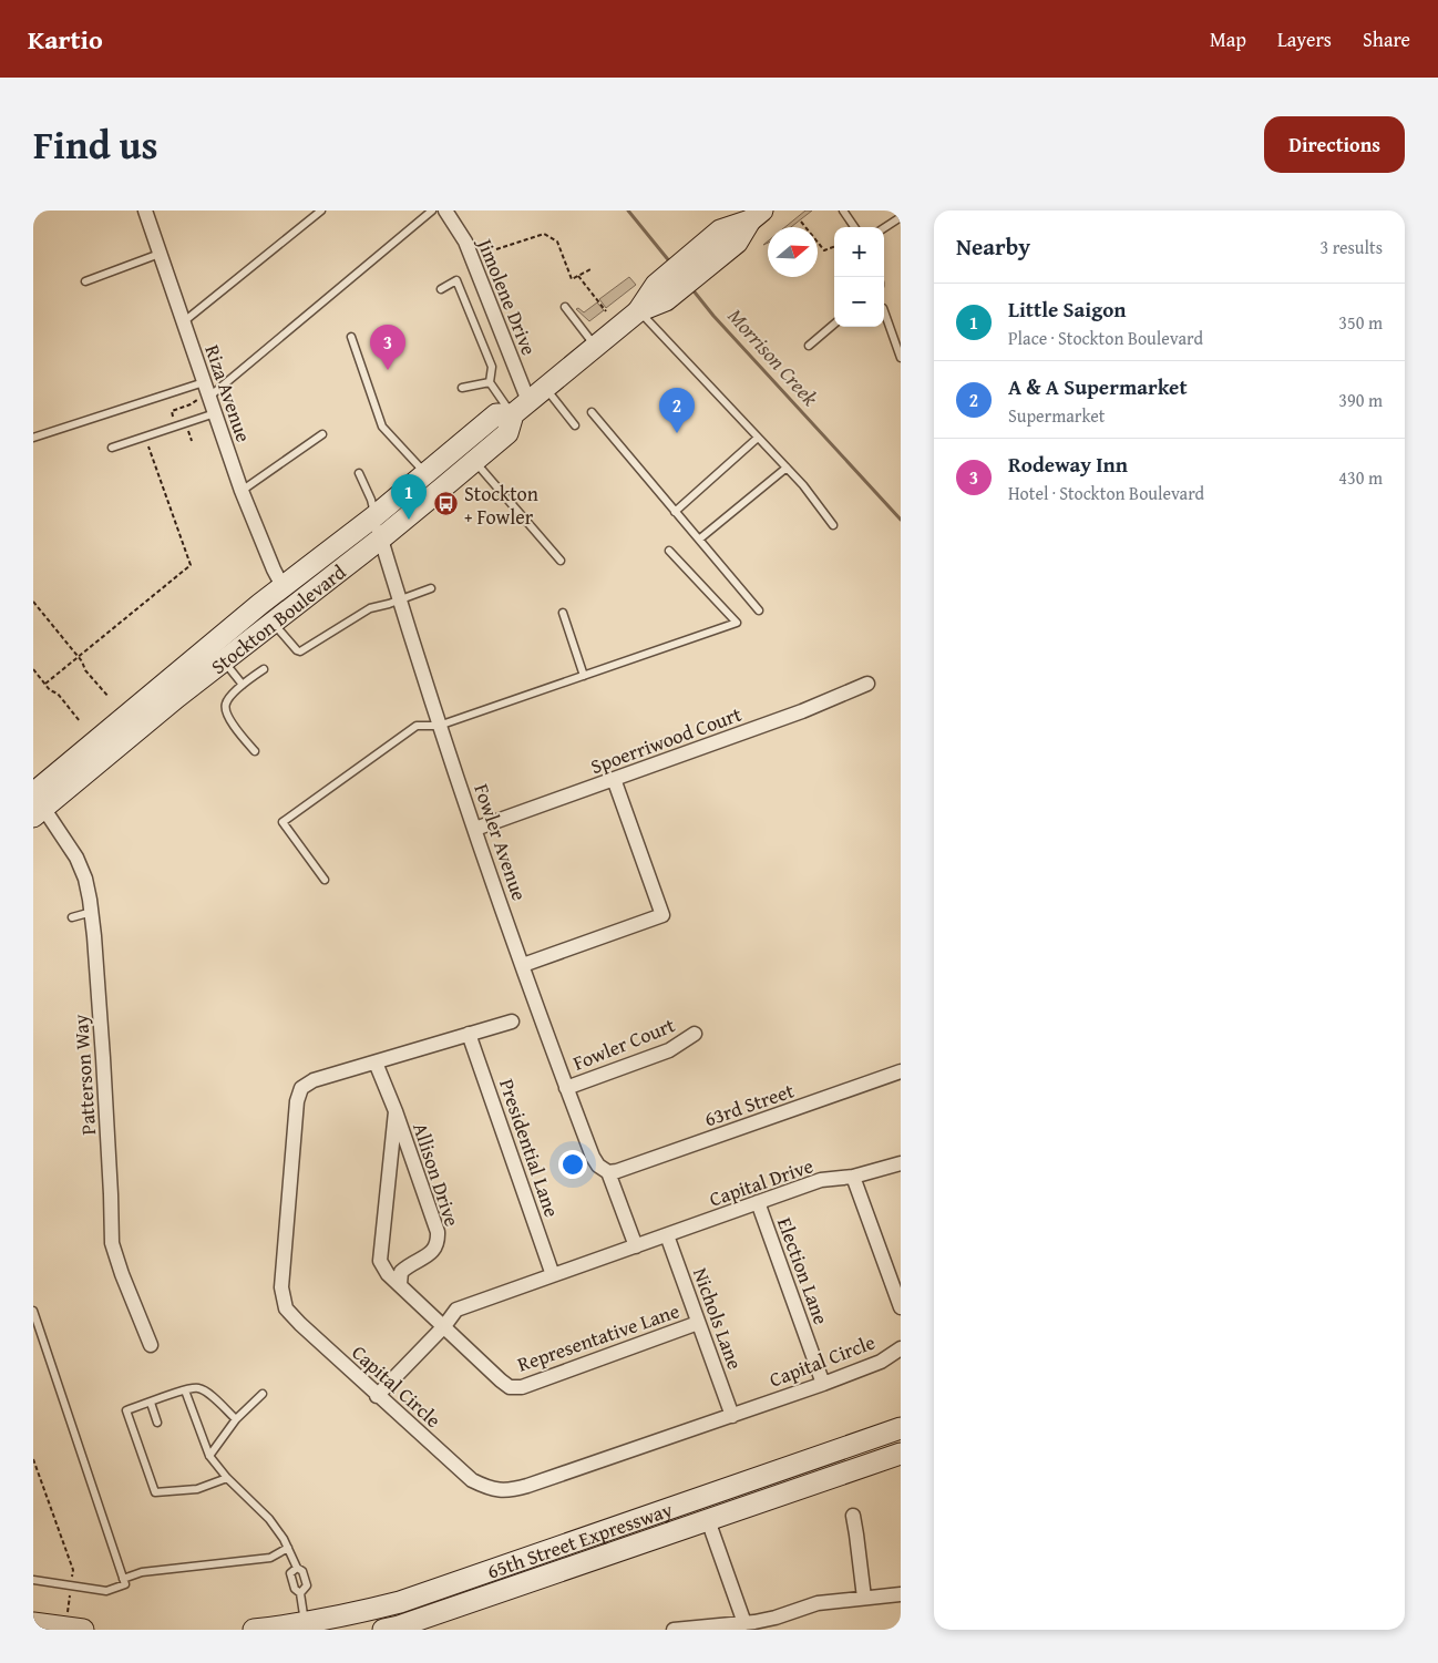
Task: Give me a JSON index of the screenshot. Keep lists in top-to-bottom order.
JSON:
{
  "streets": {
    "main road": ["Stockton Boulevard", "65th Street Expressway"],
    "street": [
      "Jimolene Drive",
      "Riza Avenue",
      "Spoerriwood Court",
      "Fowler Avenue",
      "Fowler Court",
      "Patterson Way",
      "63rd Street",
      "Presidential Lane",
      "Allison Drive",
      "Capital Drive",
      "Election Lane",
      "Nichols Lane",
      "Representative Lane",
      "Capital Circle"
    ]
  },
  "crossings": [
    ["Jimolene Drive", "Stockton Boulevard"],
    ["Riza Avenue", "Stockton Boulevard"],
    ["Stockton Boulevard", "Fowler Avenue"],
    ["Stockton Boulevard", "Patterson Way"],
    ["Spoerriwood Court", "Fowler Avenue"],
    ["Fowler Avenue", "Fowler Court"],
    ["Fowler Avenue", "63rd Street"],
    ["Presidential Lane", "Capital Drive"],
    ["Presidential Lane", "Capital Circle"],
    ["Allison Drive", "Representative Lane"],
    ["Allison Drive", "Capital Circle"],
    ["Capital Drive", "Election Lane"],
    ["Capital Drive", "Nichols Lane"],
    ["Capital Drive", "Representative Lane"],
    ["Capital Drive", "Capital Circle"],
    ["Election Lane", "Capital Circle"],
    ["Nichols Lane", "Representative Lane"],
    ["Nichols Lane", "Capital Circle"]
  ],
  "water": ["Morrison Creek"],
  "places": {
    "bus stop": ["Stockton + Fowler"]
  },
  "north": "right",
  "page": {
    "header": "Kartio",
    "nav": ["Map", "Layers", "Share"],
    "title": "Find us",
    "buttons": "Directions",
    "heading": ["Nearby", "3 results"],
    "map_buttons": ["+", "−"],
    "list": [
      {
        "mark": "1",
        "name": "Little Saigon",
        "note": "Place · Stockton Boulevard",
        "value": "350 m"
      },
      {
        "mark": "2",
        "name": "A & A Supermarket",
        "note": "Supermarket",
        "value": "390 m"
      },
      {
        "mark": "3",
        "name": "Rodeway Inn",
        "note": "Hotel · Stockton Boulevard",
        "value": "430 m"
      }
    ],
    "pins": ["3", "2", "1"]
  }
}
